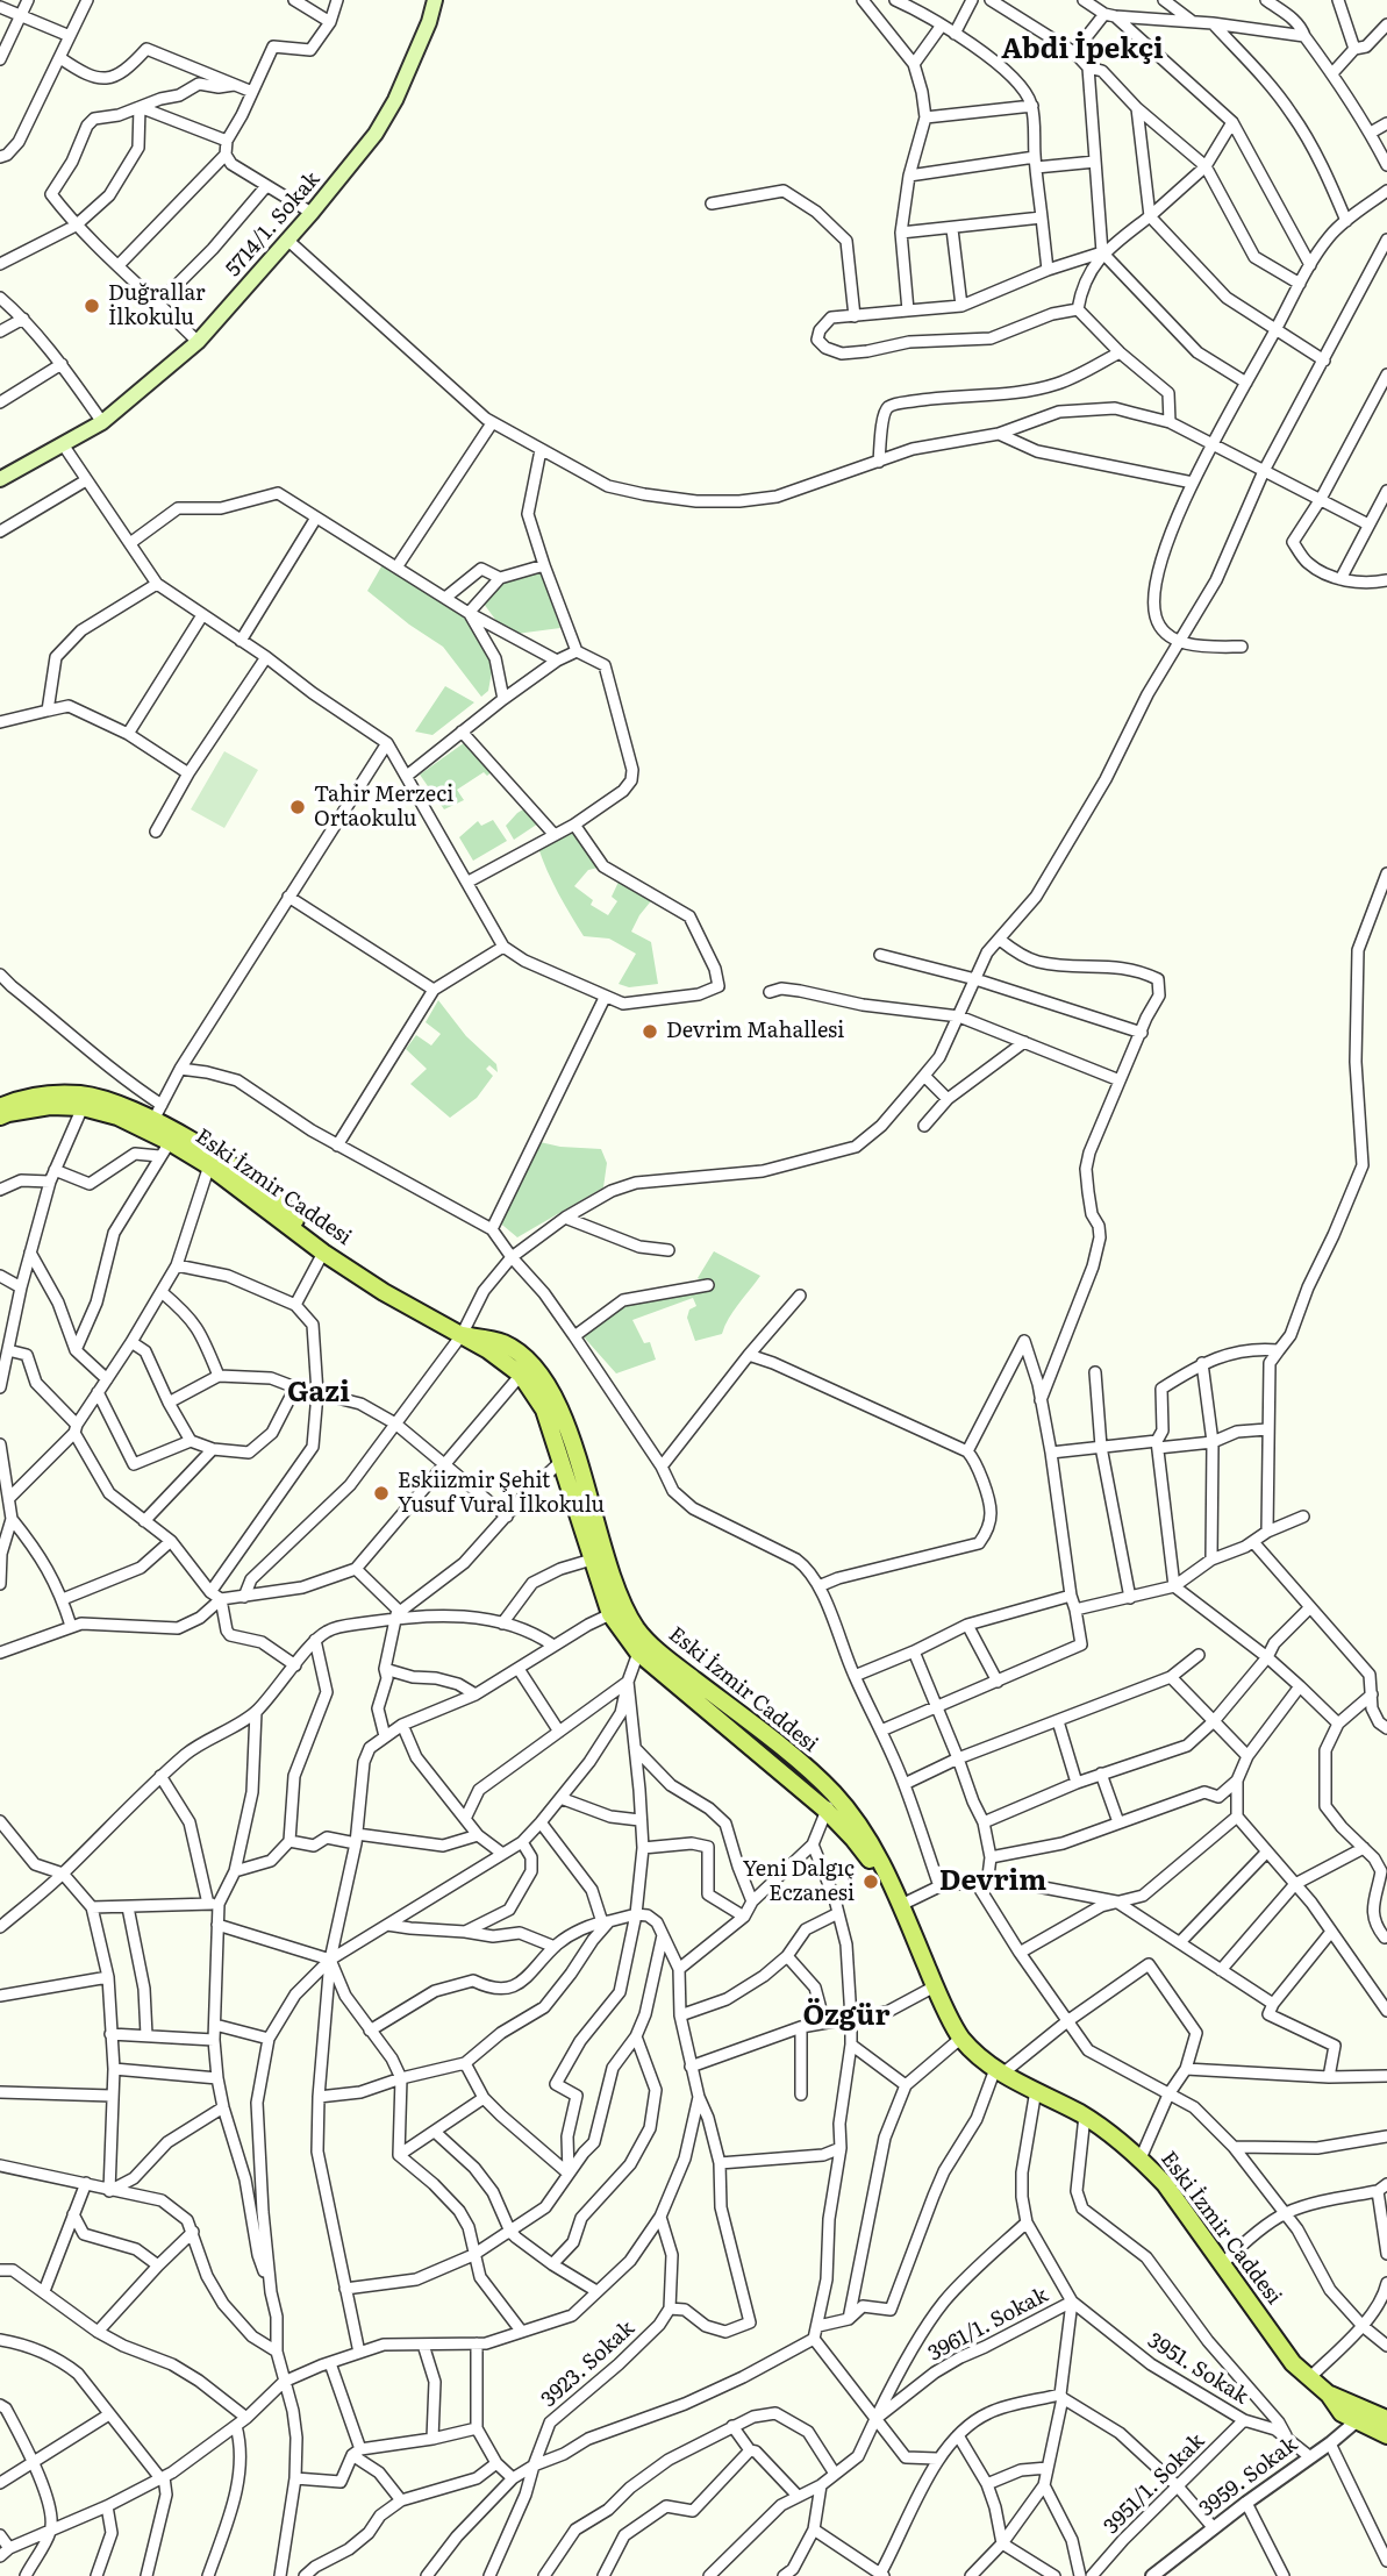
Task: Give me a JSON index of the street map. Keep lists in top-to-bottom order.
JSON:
{
  "streets": {
    "main road": ["5714/1. Sokak", "Eski İzmir Caddesi"],
    "street": [
      "3961/1. Sokak",
      "3923. Sokak",
      "3951. Sokak",
      "3959. Sokak",
      "3951/1. Sokak"
    ]
  },
  "crossings": [
    ["Eski İzmir Caddesi", "3959. Sokak"],
    ["3961/1. Sokak", "3951. Sokak"],
    ["3951. Sokak", "3959. Sokak"],
    ["3951. Sokak", "3951/1. Sokak"]
  ],
  "districts": [
    "Abdi İpekçi",
    "Gazi",
    "Devrim",
    "Özgür"
  ],
  "places": [
    "Duğrallar İlkokulu",
    "Tahir Merzeci Ortaokulu",
    "Devrim Mahallesi",
    "Eskiizmir Şehit Yusuf Vural İlkokulu",
    "Yeni Dalgıç Eczanesi"
  ]
}
